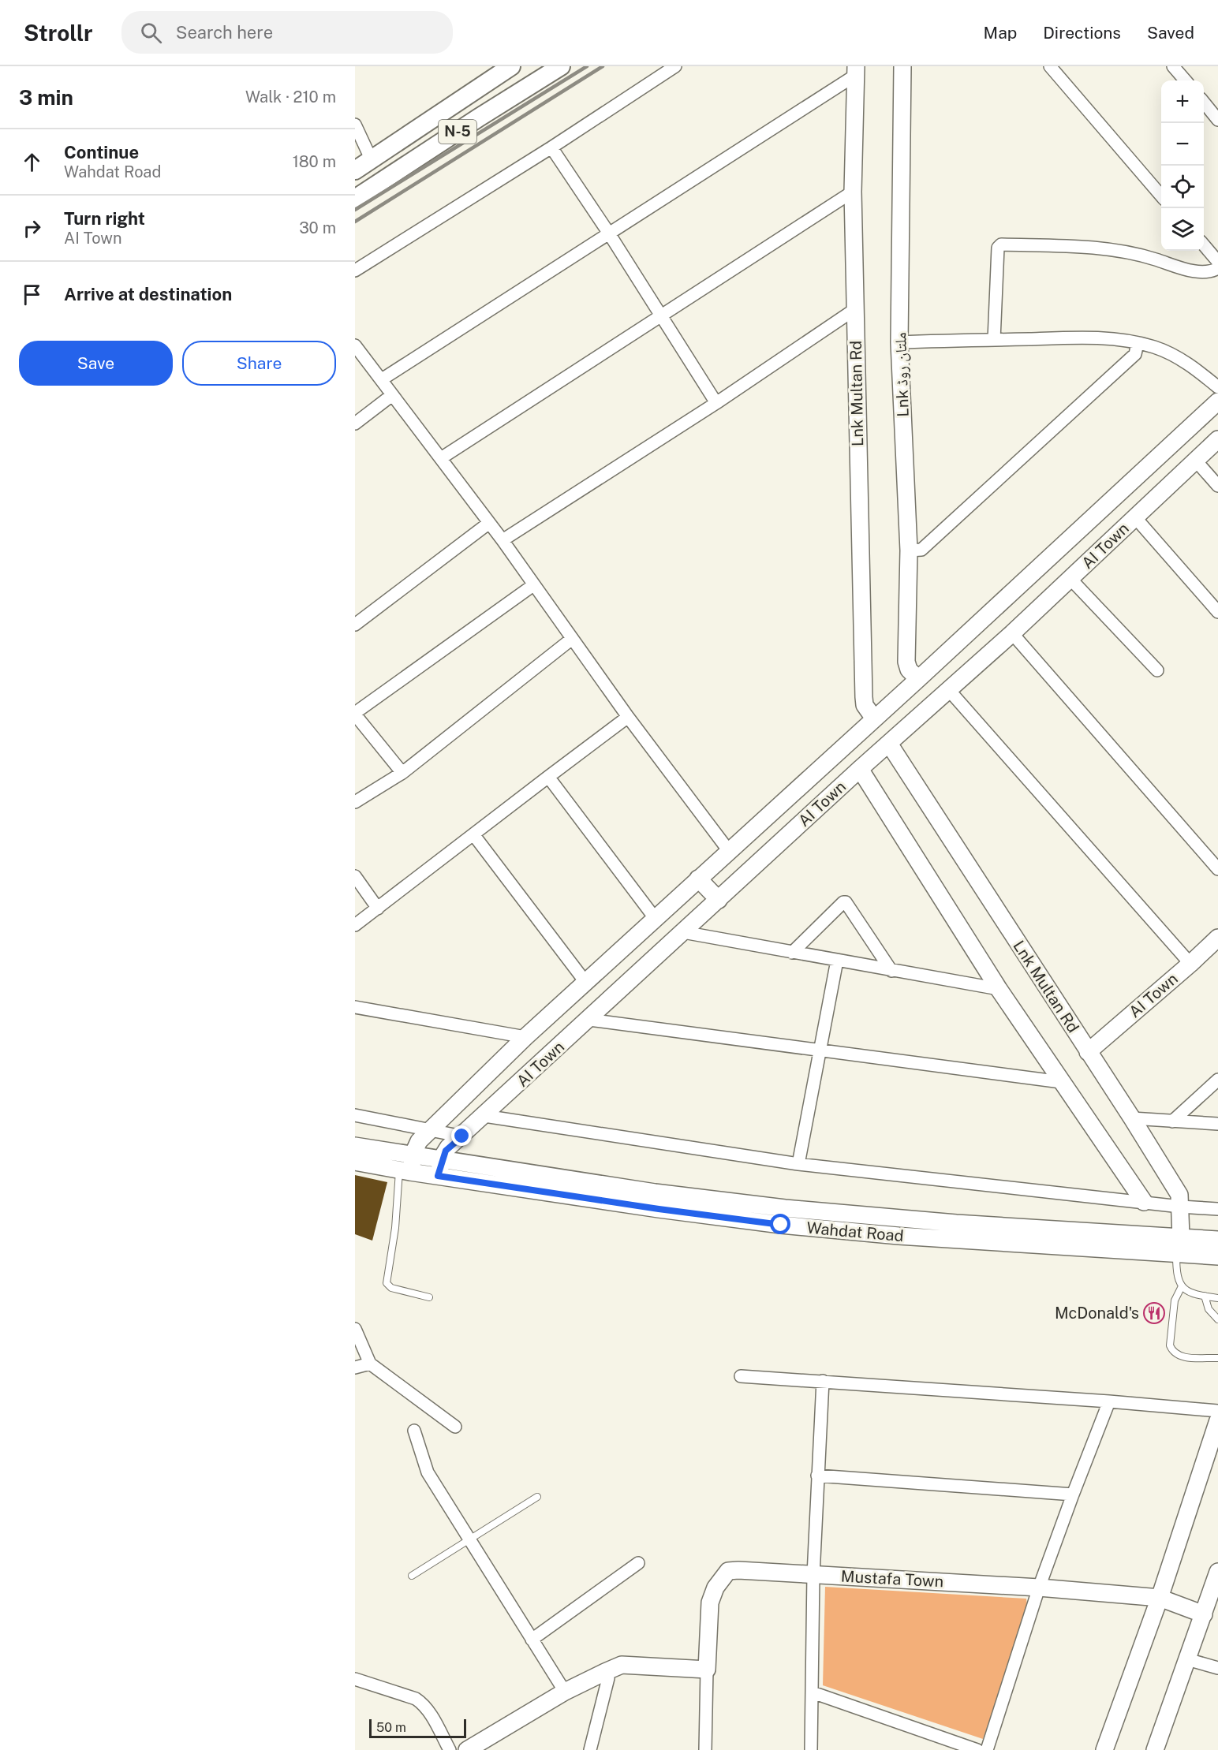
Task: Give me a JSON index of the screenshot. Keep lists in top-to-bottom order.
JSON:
{
  "streets": {
    "main road": ["N-5"],
    "street": [
      "Lnk ملتان روڈ",
      "Lnk Multan Rd",
      "AI Town",
      "Wahdat Road",
      "Mustafa Town"
    ]
  },
  "crossings": [
    ["Lnk Multan Rd", "AI Town"],
    ["Lnk Multan Rd", "Wahdat Road"],
    ["AI Town", "Wahdat Road"]
  ],
  "places": {
    "restaurant": ["McDonald's"]
  },
  "scale_bar": "50 m",
  "page": {
    "header": "Strollr",
    "search": "Search here",
    "nav": ["Map", "Directions", "Saved"],
    "heading": ["3 min", "Walk · 210 m"],
    "map_buttons": ["+", "−"],
    "list": [
      ["Continue", "Wahdat Road", "180 m"],
      ["Turn right", "AI Town", "30 m"],
      "Arrive at destination"
    ],
    "buttons": ["Save", "Share"],
    "scale": "50 m"
  }
}
